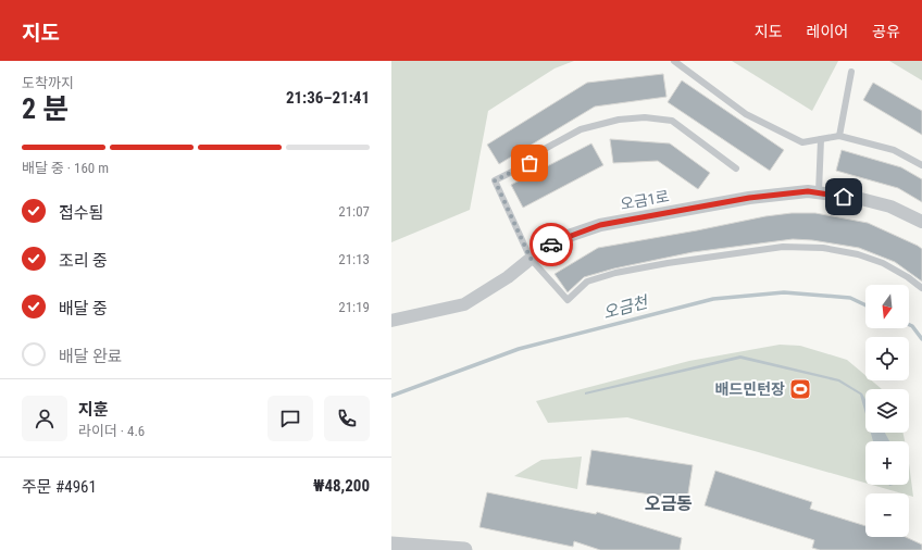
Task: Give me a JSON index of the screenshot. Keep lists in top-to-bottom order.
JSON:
{
  "streets": {
    "street": ["오금1로"]
  },
  "districts": ["오금동"],
  "water": ["오금천"],
  "places": {
    "sports": ["배드민턴장"]
  },
  "north": "bottom",
  "page": {
    "header": "지도",
    "nav": ["지도", "레이어", "공유"],
    "heading": ["2 분", "도착까지", "21:36–21:41"],
    "panel": [
      "지훈",
      "라이더 · 4.6",
      "주문 #4961",
      "₩48,200"
    ],
    "bar": "배달 중 · 160 m",
    "list": [
      ["접수됨", "21:07"],
      ["조리 중", "21:13"],
      ["배달 중", "21:19"],
      "배달 완료"
    ],
    "map_buttons": ["+", "−"]
  }
}
